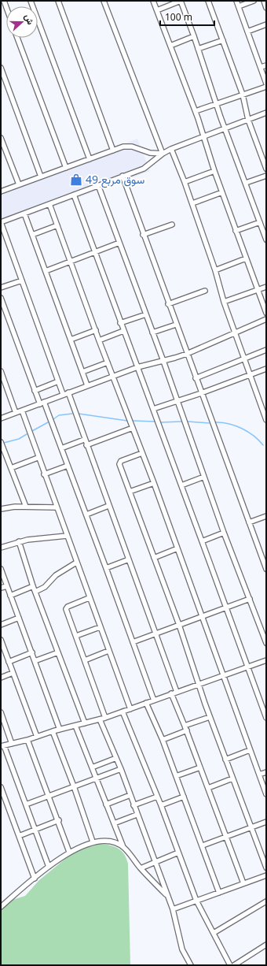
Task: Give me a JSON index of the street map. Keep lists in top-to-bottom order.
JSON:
{
  "places": {
    "shop": ["سوق مربع 49"]
  },
  "scale_bar": "100 m",
  "north": "right"
}
